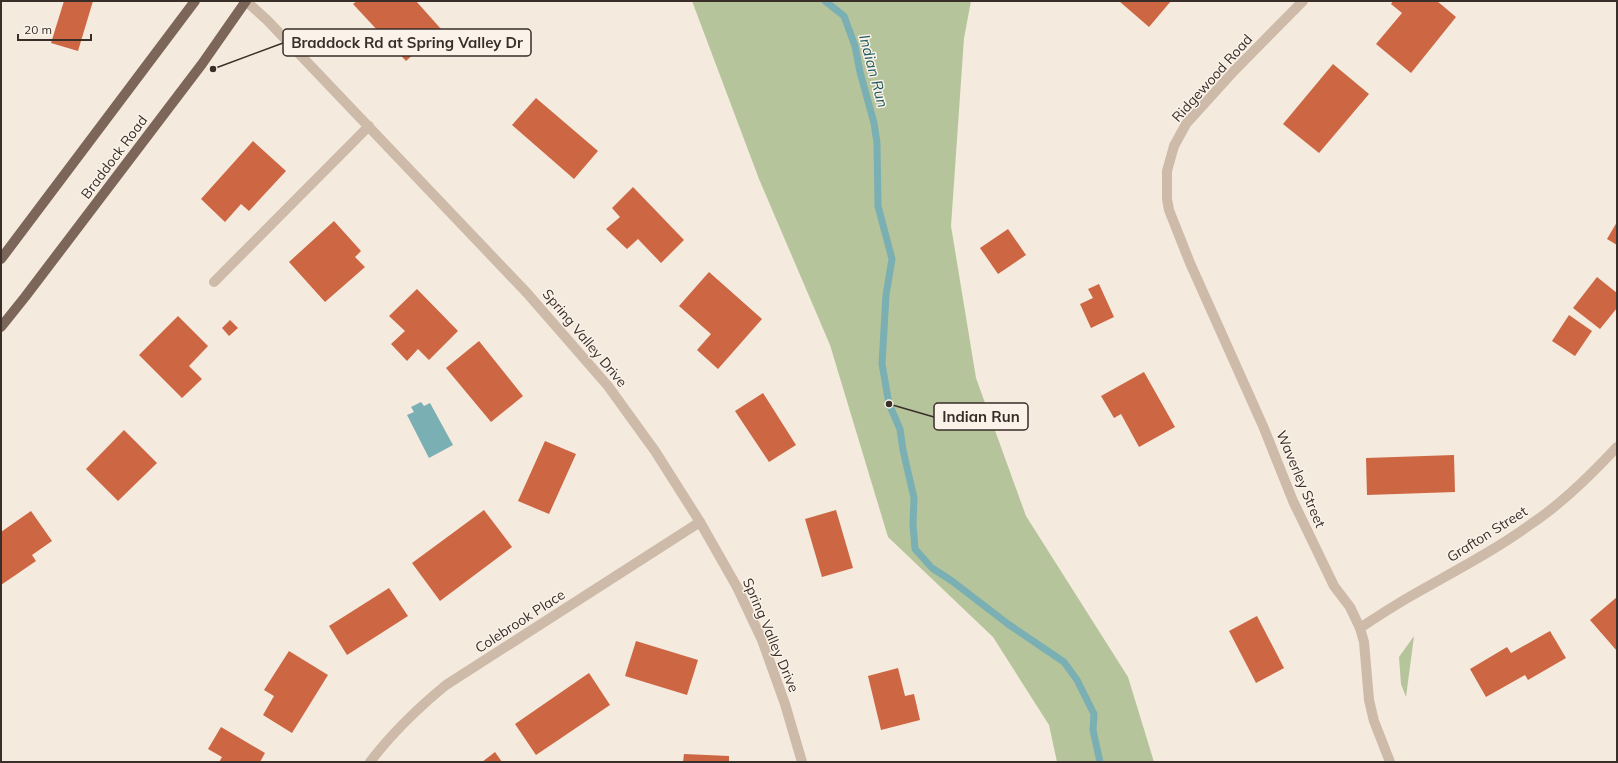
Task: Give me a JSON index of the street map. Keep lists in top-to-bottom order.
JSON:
{
  "streets": {
    "main road": ["Braddock Road"],
    "street": [
      "Ridgewood Road",
      "Spring Valley Drive",
      "Waverley Street",
      "Grafton Street",
      "Colebrook Place"
    ]
  },
  "crossings": [
    ["Ridgewood Road", "Waverley Street"],
    ["Braddock Road", "Spring Valley Drive"],
    ["Spring Valley Drive", "Colebrook Place"],
    ["Waverley Street", "Grafton Street"]
  ],
  "water": ["Indian Run"],
  "places": ["Braddock Rd at Spring Valley Dr", "Indian Run"],
  "scale_bar": "20 m"
}
